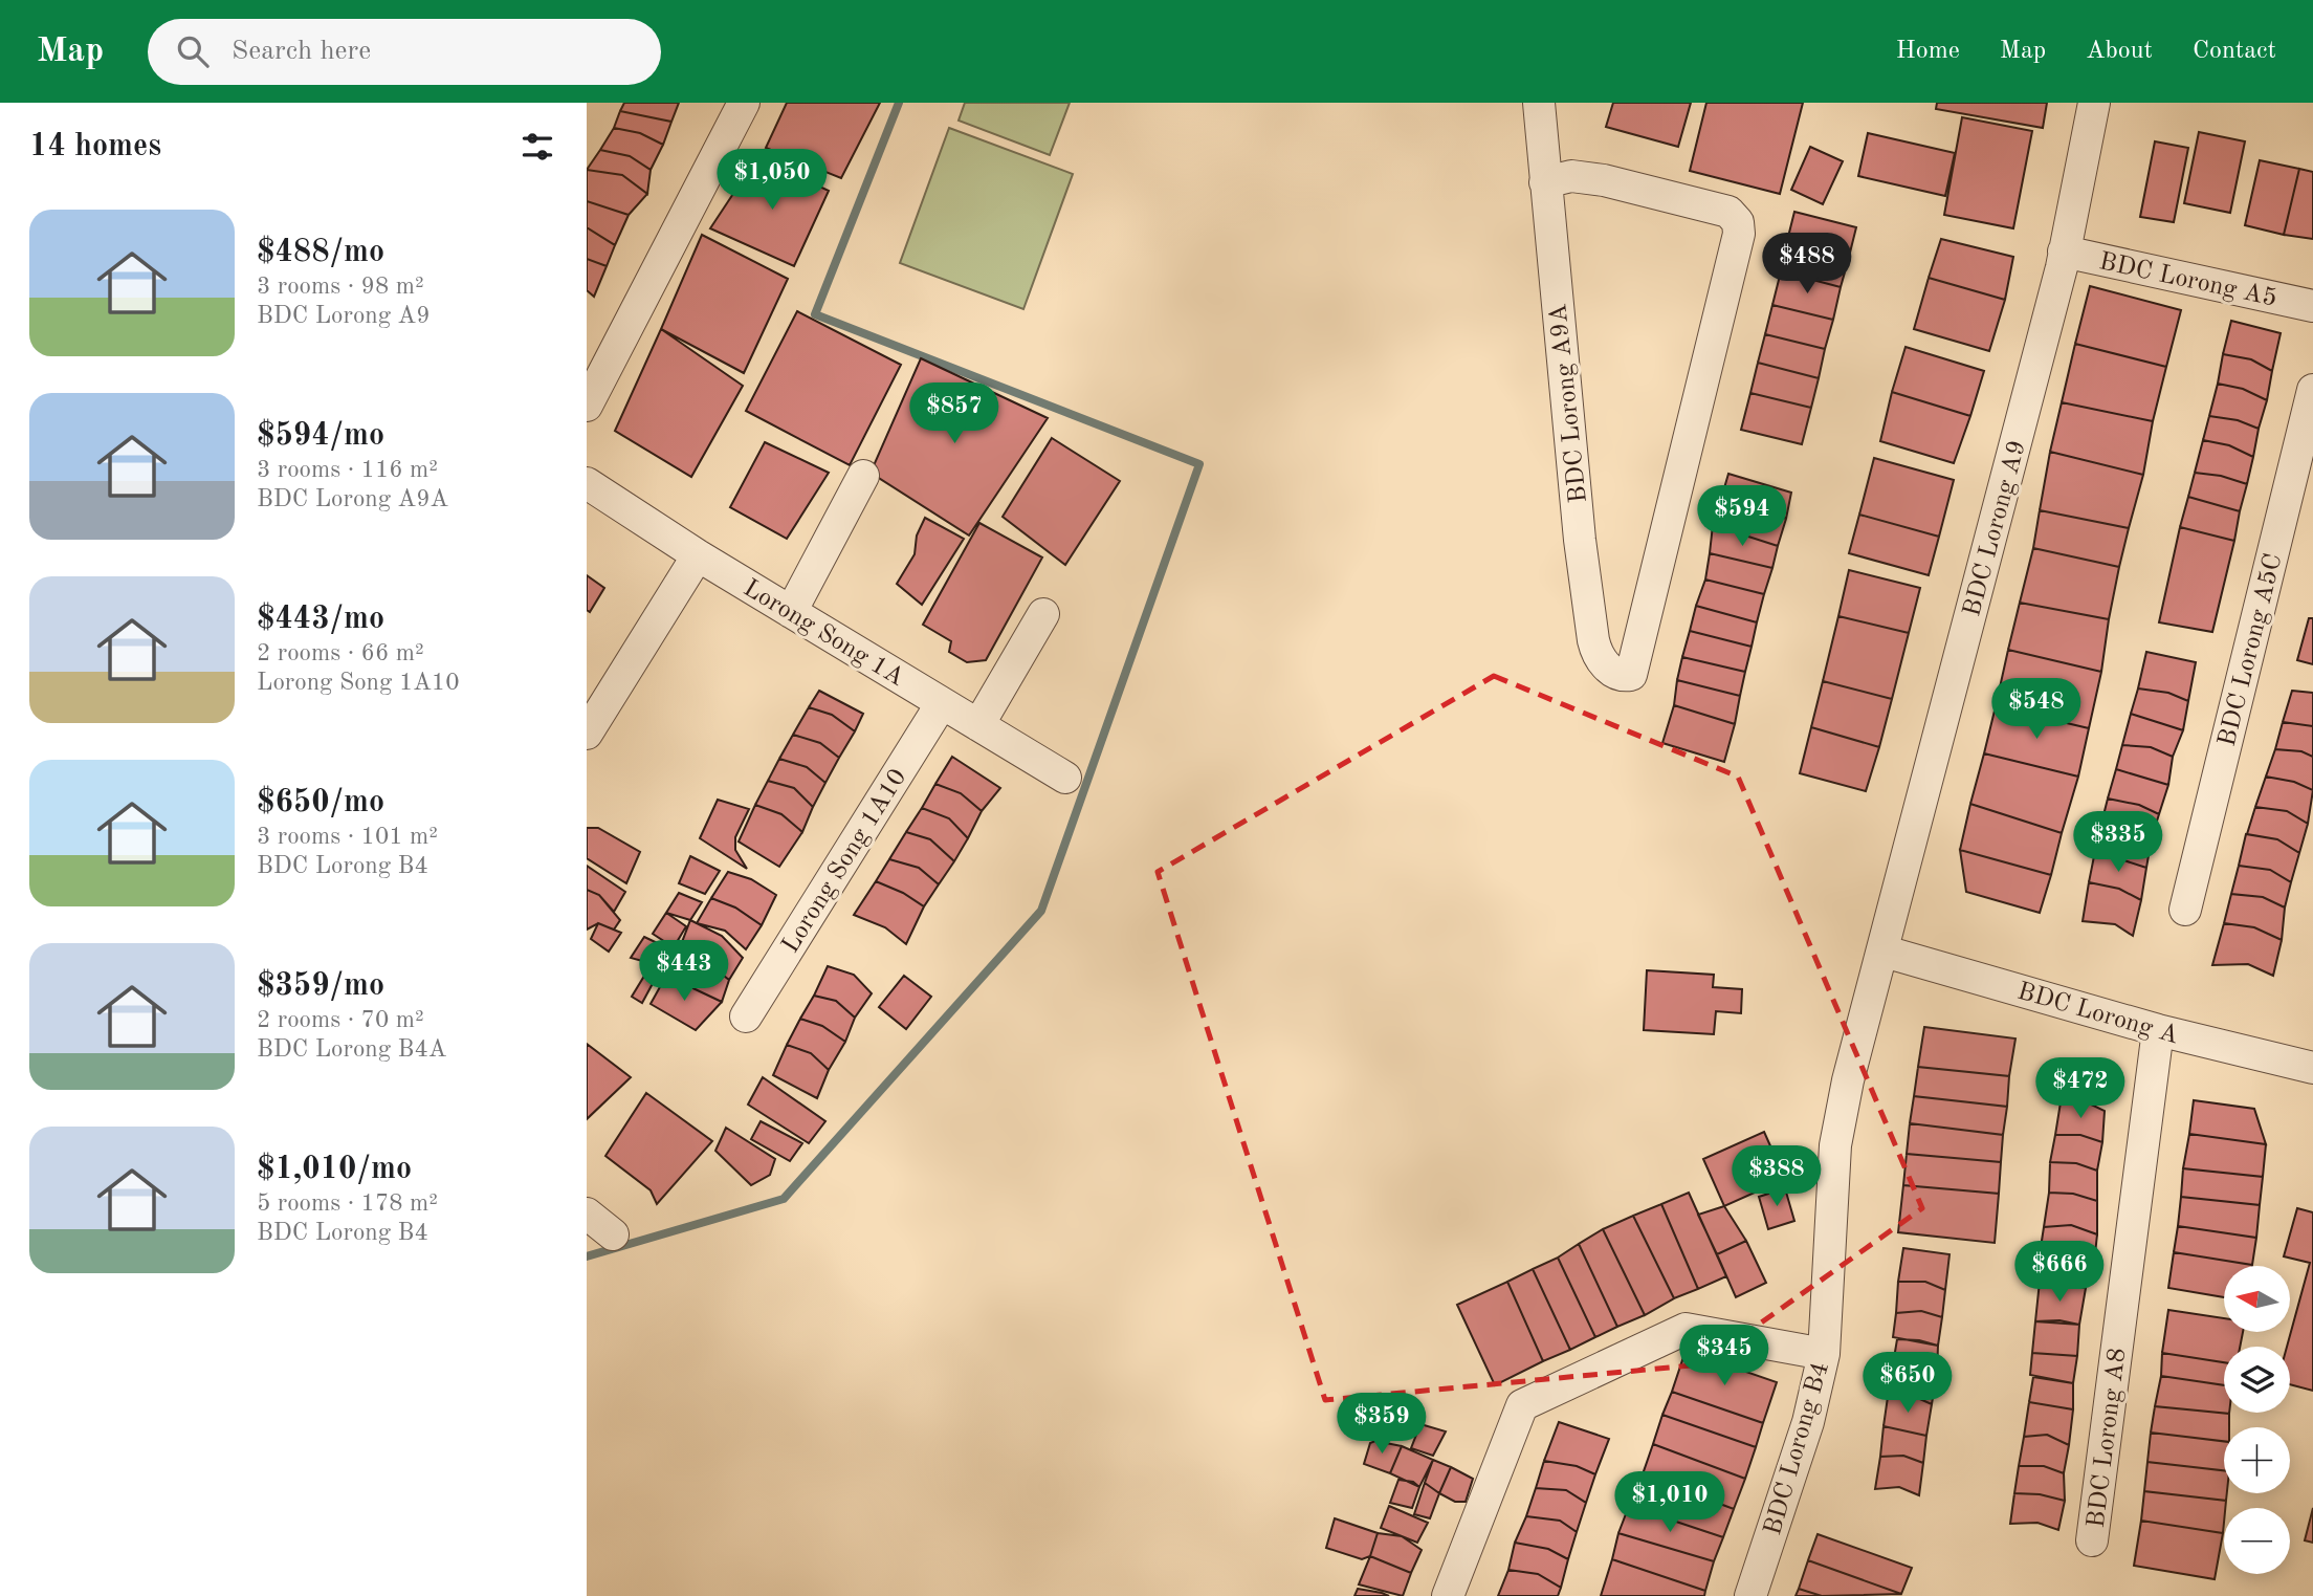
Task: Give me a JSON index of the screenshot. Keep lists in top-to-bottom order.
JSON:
{
  "streets": {
    "street": [
      "BDC Lorong A5",
      "BDC Lorong A9A",
      "BDC Lorong A9",
      "Lorong Song 1A",
      "BDC Lorong A5C",
      "Lorong Song 1A10",
      "BDC Lorong A",
      "BDC Lorong A8",
      "BDC Lorong B4"
    ]
  },
  "crossings": [
    ["BDC Lorong A5", "BDC Lorong A9"],
    ["BDC Lorong A9", "BDC Lorong A"],
    ["BDC Lorong A9", "BDC Lorong B4"],
    ["Lorong Song 1A", "Lorong Song 1A10"],
    ["BDC Lorong A", "BDC Lorong A8"],
    ["BDC Lorong A", "BDC Lorong B4"]
  ],
  "north": "left",
  "page": {
    "header": "Map",
    "search": "Search here",
    "nav": [
      "Home",
      "Map",
      "About",
      "Contact"
    ],
    "heading": "14 homes",
    "price": [
      "$1,050",
      "$488",
      "$857",
      "$594",
      "$548",
      "$335",
      "$443",
      "$472",
      "$388",
      "$666",
      "$345",
      "$650",
      "$359",
      "$1,010"
    ],
    "list": [
      {
        "name": "$488/mo",
        "note": "3 rooms · 98 m² · BDC Lorong A9"
      },
      {
        "name": "$594/mo",
        "note": "3 rooms · 116 m² · BDC Lorong A9A"
      },
      {
        "name": "$443/mo",
        "note": "2 rooms · 66 m² · Lorong Song 1A10"
      },
      {
        "name": "$650/mo",
        "note": "3 rooms · 101 m² · BDC Lorong B4"
      },
      {
        "name": "$359/mo",
        "note": "2 rooms · 70 m² · BDC Lorong B4A"
      },
      {
        "name": "$1,010/mo",
        "note": "5 rooms · 178 m² · BDC Lorong B4"
      }
    ],
    "map_buttons": ["+", "−"]
  }
}
